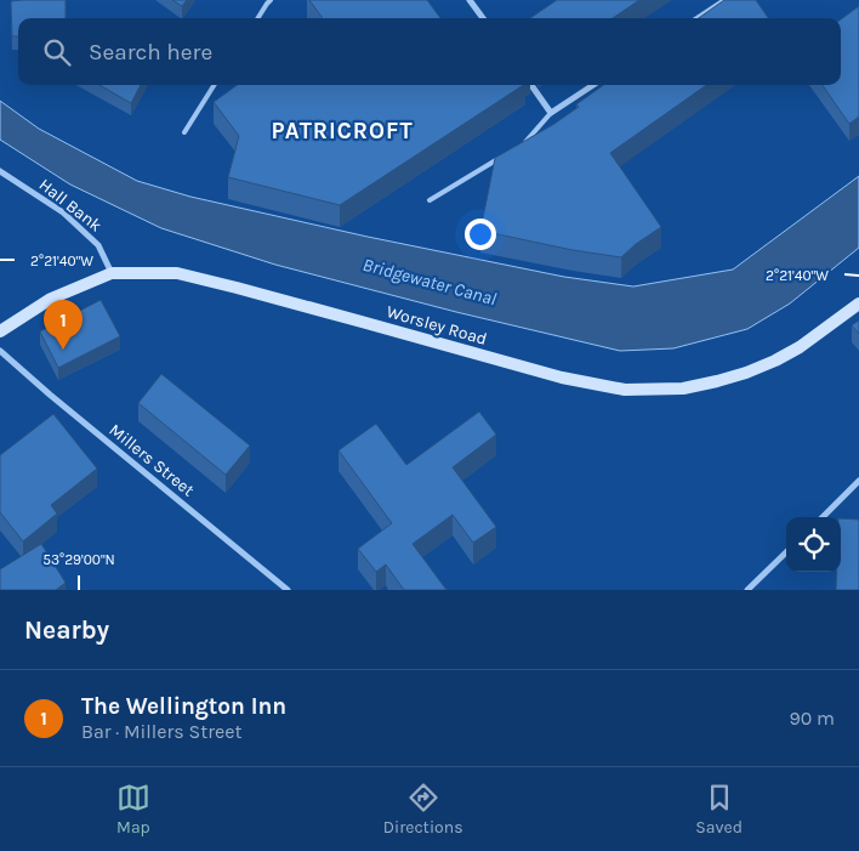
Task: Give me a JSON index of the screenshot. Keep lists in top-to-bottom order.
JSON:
{
  "streets": {
    "main road": ["Worsley Road"],
    "street": ["Hall Bank", "Millers Street"]
  },
  "crossings": [
    ["Hall Bank", "Worsley Road"]
  ],
  "districts": ["PATRICROFT"],
  "water": ["Bridgewater Canal"],
  "page": {
    "search": "Search here",
    "pins": "1",
    "heading": "Nearby",
    "list": [
      {
        "mark": "1",
        "name": "The Wellington Inn",
        "note": "Bar · Millers Street",
        "value": "90 m"
      }
    ],
    "nav": ["Map", "Directions", "Saved"]
  },
  "coordinates": ["2°21'40\"W", "53°29'00\"N"]
}
